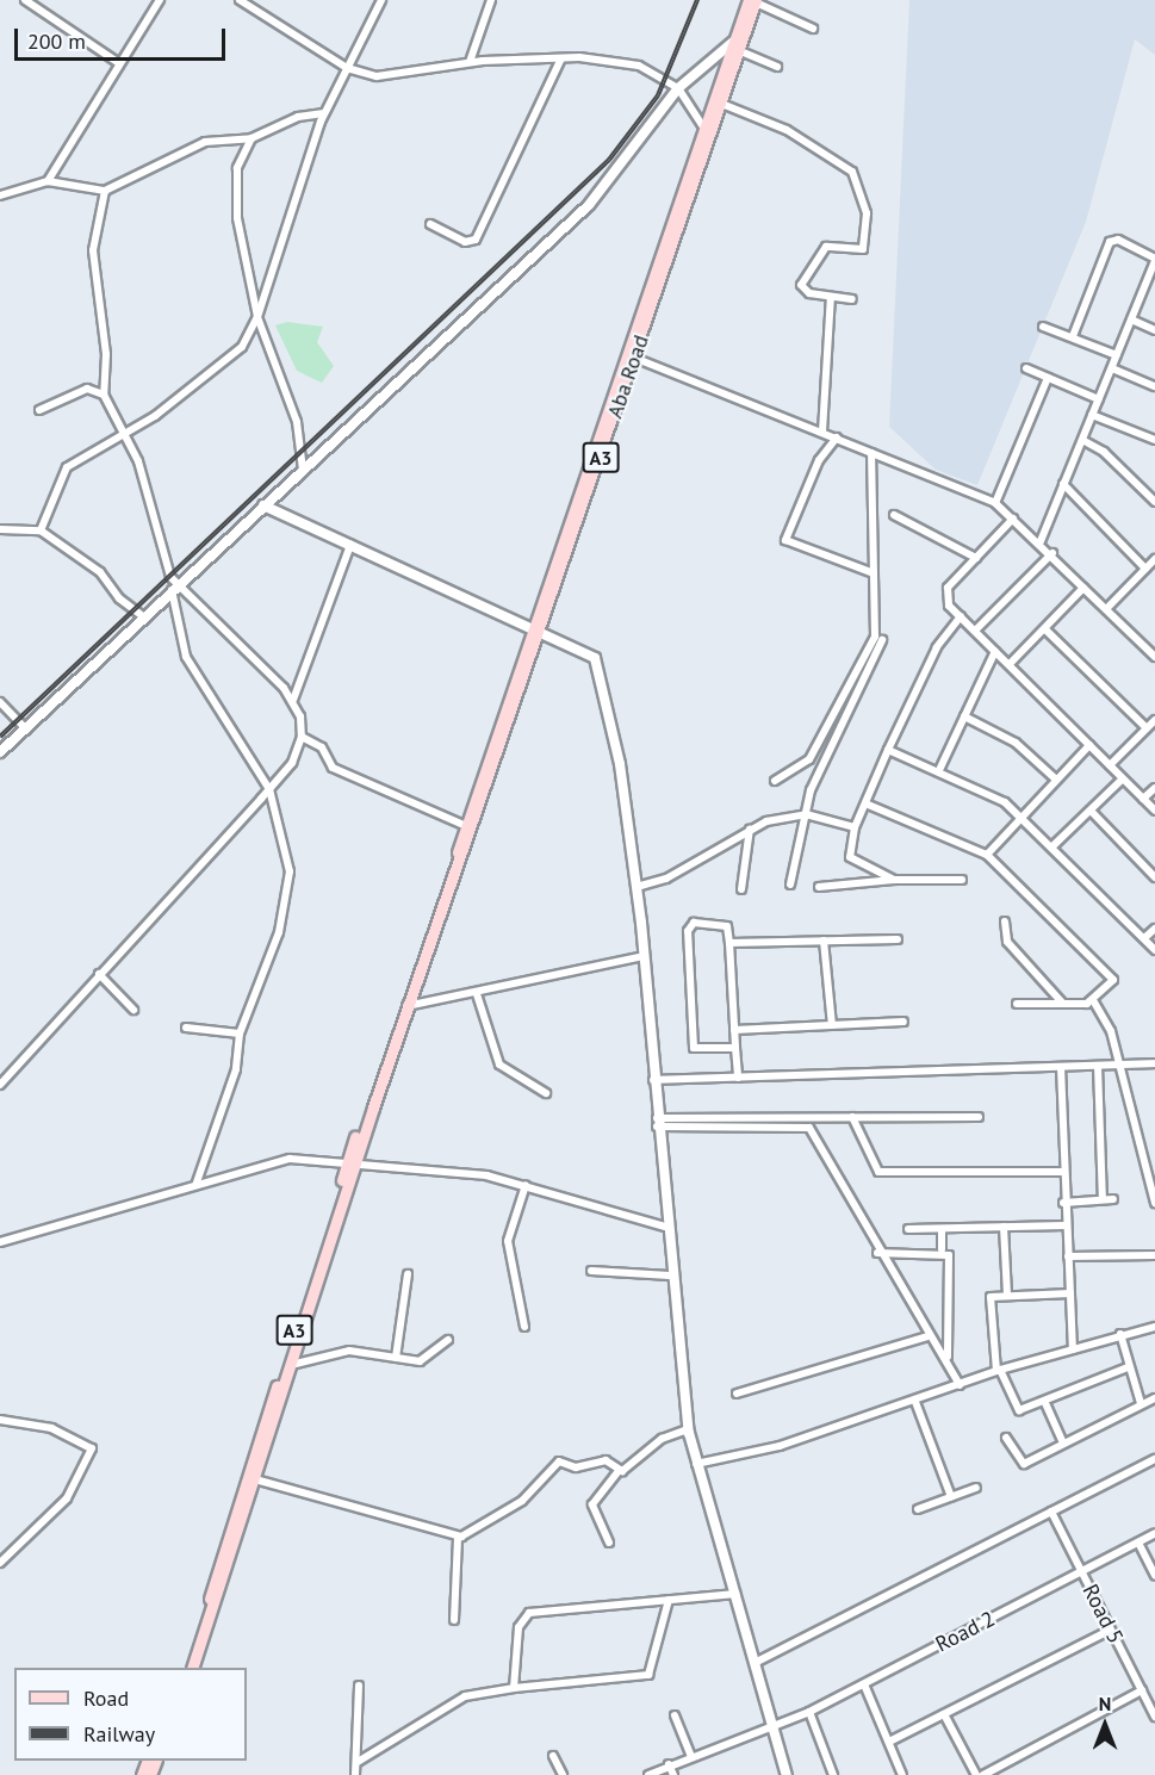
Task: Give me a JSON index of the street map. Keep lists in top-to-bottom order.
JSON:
{
  "streets": {
    "main road": ["Aba Road", "A3"],
    "street": ["Road 5", "Road 2"]
  },
  "crossings": [
    ["Aba Road", "A3"],
    ["Road 5", "Road 2"]
  ],
  "legend": ["Road", "Railway"],
  "scale_bar": "200 m",
  "north": "top"
}
